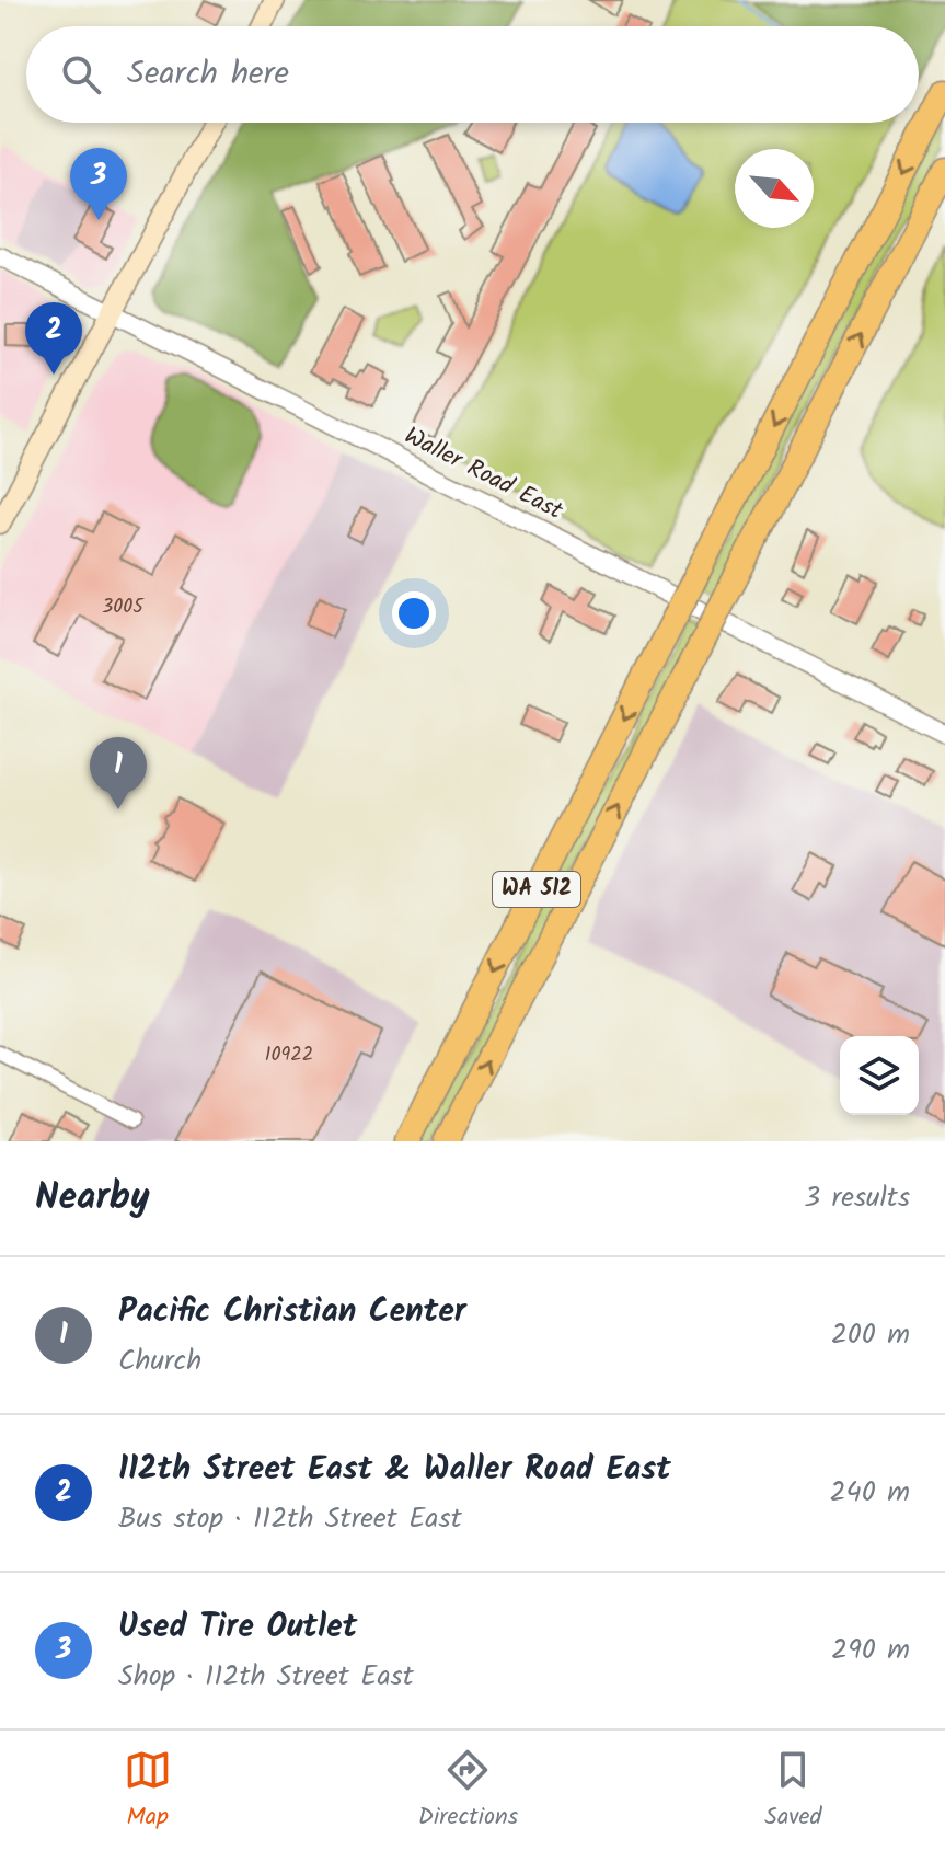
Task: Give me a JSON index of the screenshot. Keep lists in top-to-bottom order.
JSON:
{
  "streets": {
    "highway": ["WA 512"],
    "street": ["Waller Road East"]
  },
  "house_numbers": ["3005", "10922"],
  "north": "bottom right",
  "page": {
    "search": "Search here",
    "pins": ["3", "2", "1"],
    "heading": ["Nearby", "3 results"],
    "list": [
      {
        "mark": "1",
        "name": "Pacific Christian Center",
        "note": "Church",
        "value": "200 m"
      },
      {
        "mark": "2",
        "name": "112th Street East & Waller Road East",
        "note": "Bus stop · 112th Street East",
        "value": "240 m"
      },
      {
        "mark": "3",
        "name": "Used Tire Outlet",
        "note": "Shop · 112th Street East",
        "value": "290 m"
      }
    ],
    "nav": ["Map", "Directions", "Saved"]
  }
}
